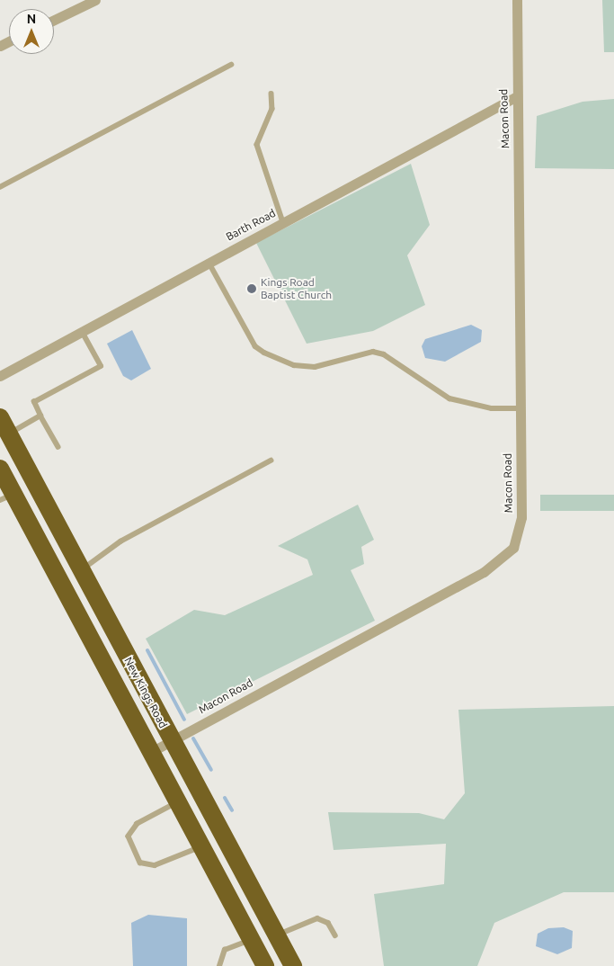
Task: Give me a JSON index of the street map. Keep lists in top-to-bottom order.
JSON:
{
  "streets": {
    "highway": ["New Kings Road"],
    "street": ["Macon Road", "Barth Road"]
  },
  "crossings": [
    ["Macon Road", "Barth Road"],
    ["Macon Road", "New Kings Road"]
  ],
  "places": ["Kings Road Baptist Church"],
  "north": "top"
}
